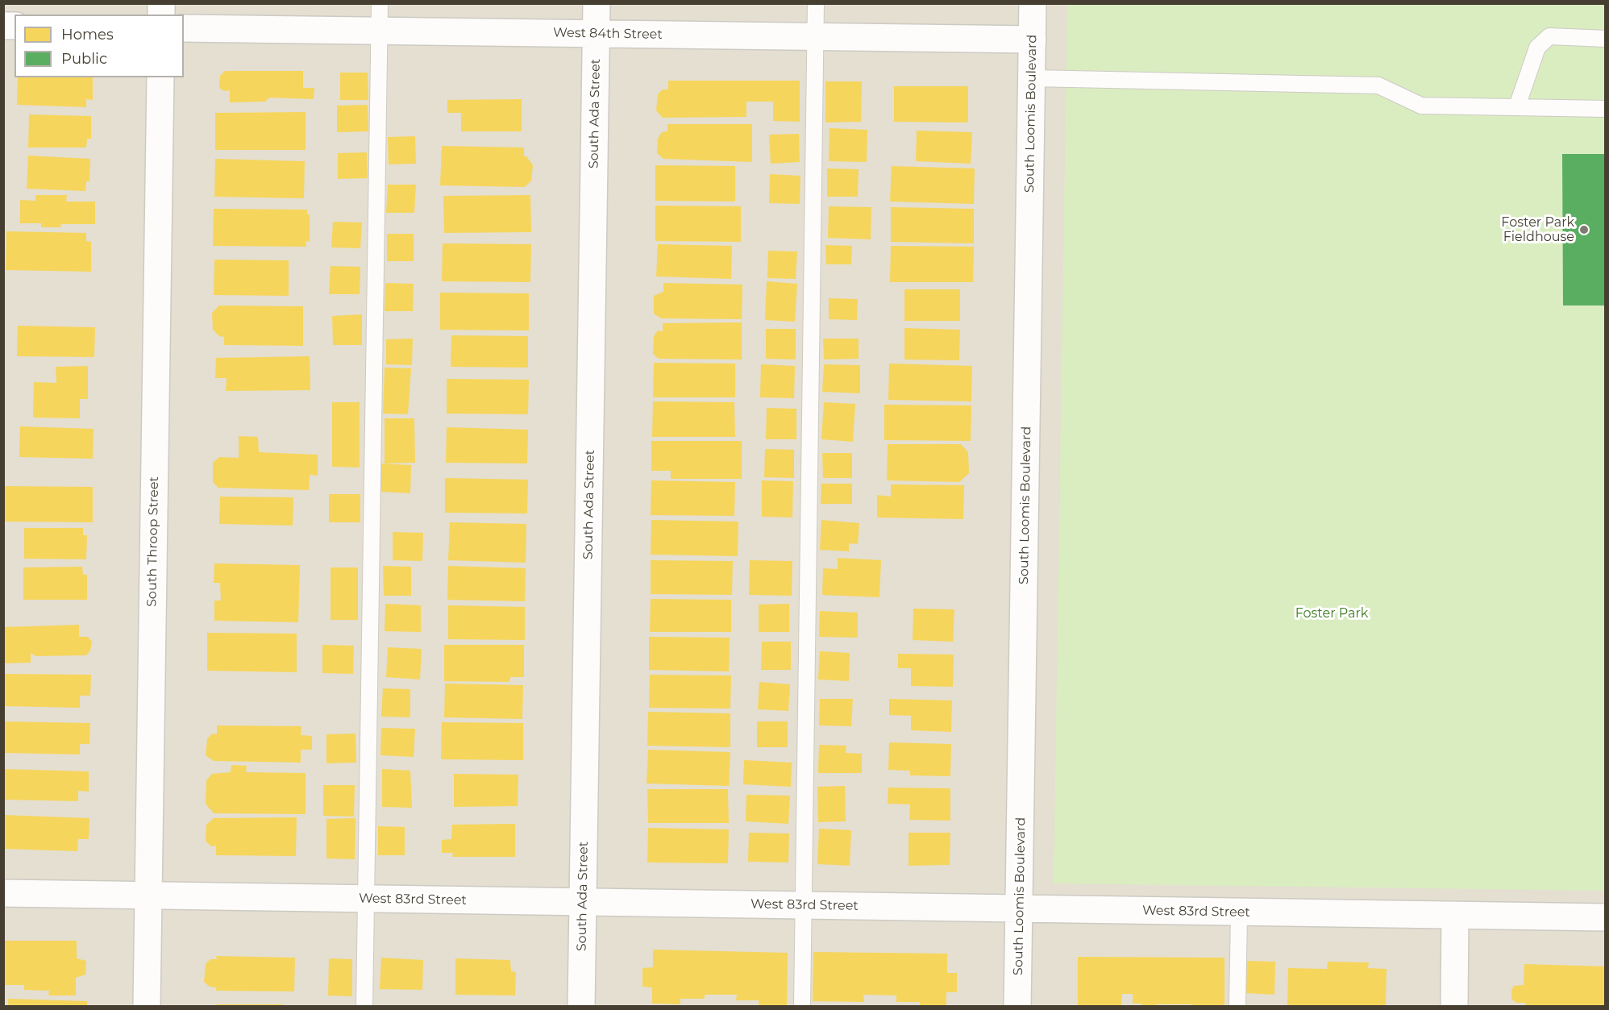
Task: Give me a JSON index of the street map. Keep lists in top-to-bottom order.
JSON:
{
  "streets": {
    "street": [
      "West 84th Street",
      "South Ada Street",
      "South Loomis Boulevard",
      "South Throop Street",
      "West 83rd Street"
    ]
  },
  "crossings": [
    ["West 84th Street", "South Ada Street"],
    ["West 84th Street", "South Loomis Boulevard"],
    ["South Ada Street", "West 83rd Street"],
    ["South Loomis Boulevard", "West 83rd Street"],
    ["South Throop Street", "West 83rd Street"]
  ],
  "parks": ["Foster Park"],
  "places": ["Foster Park Fieldhouse"],
  "legend": ["Homes", "Public"]
}
